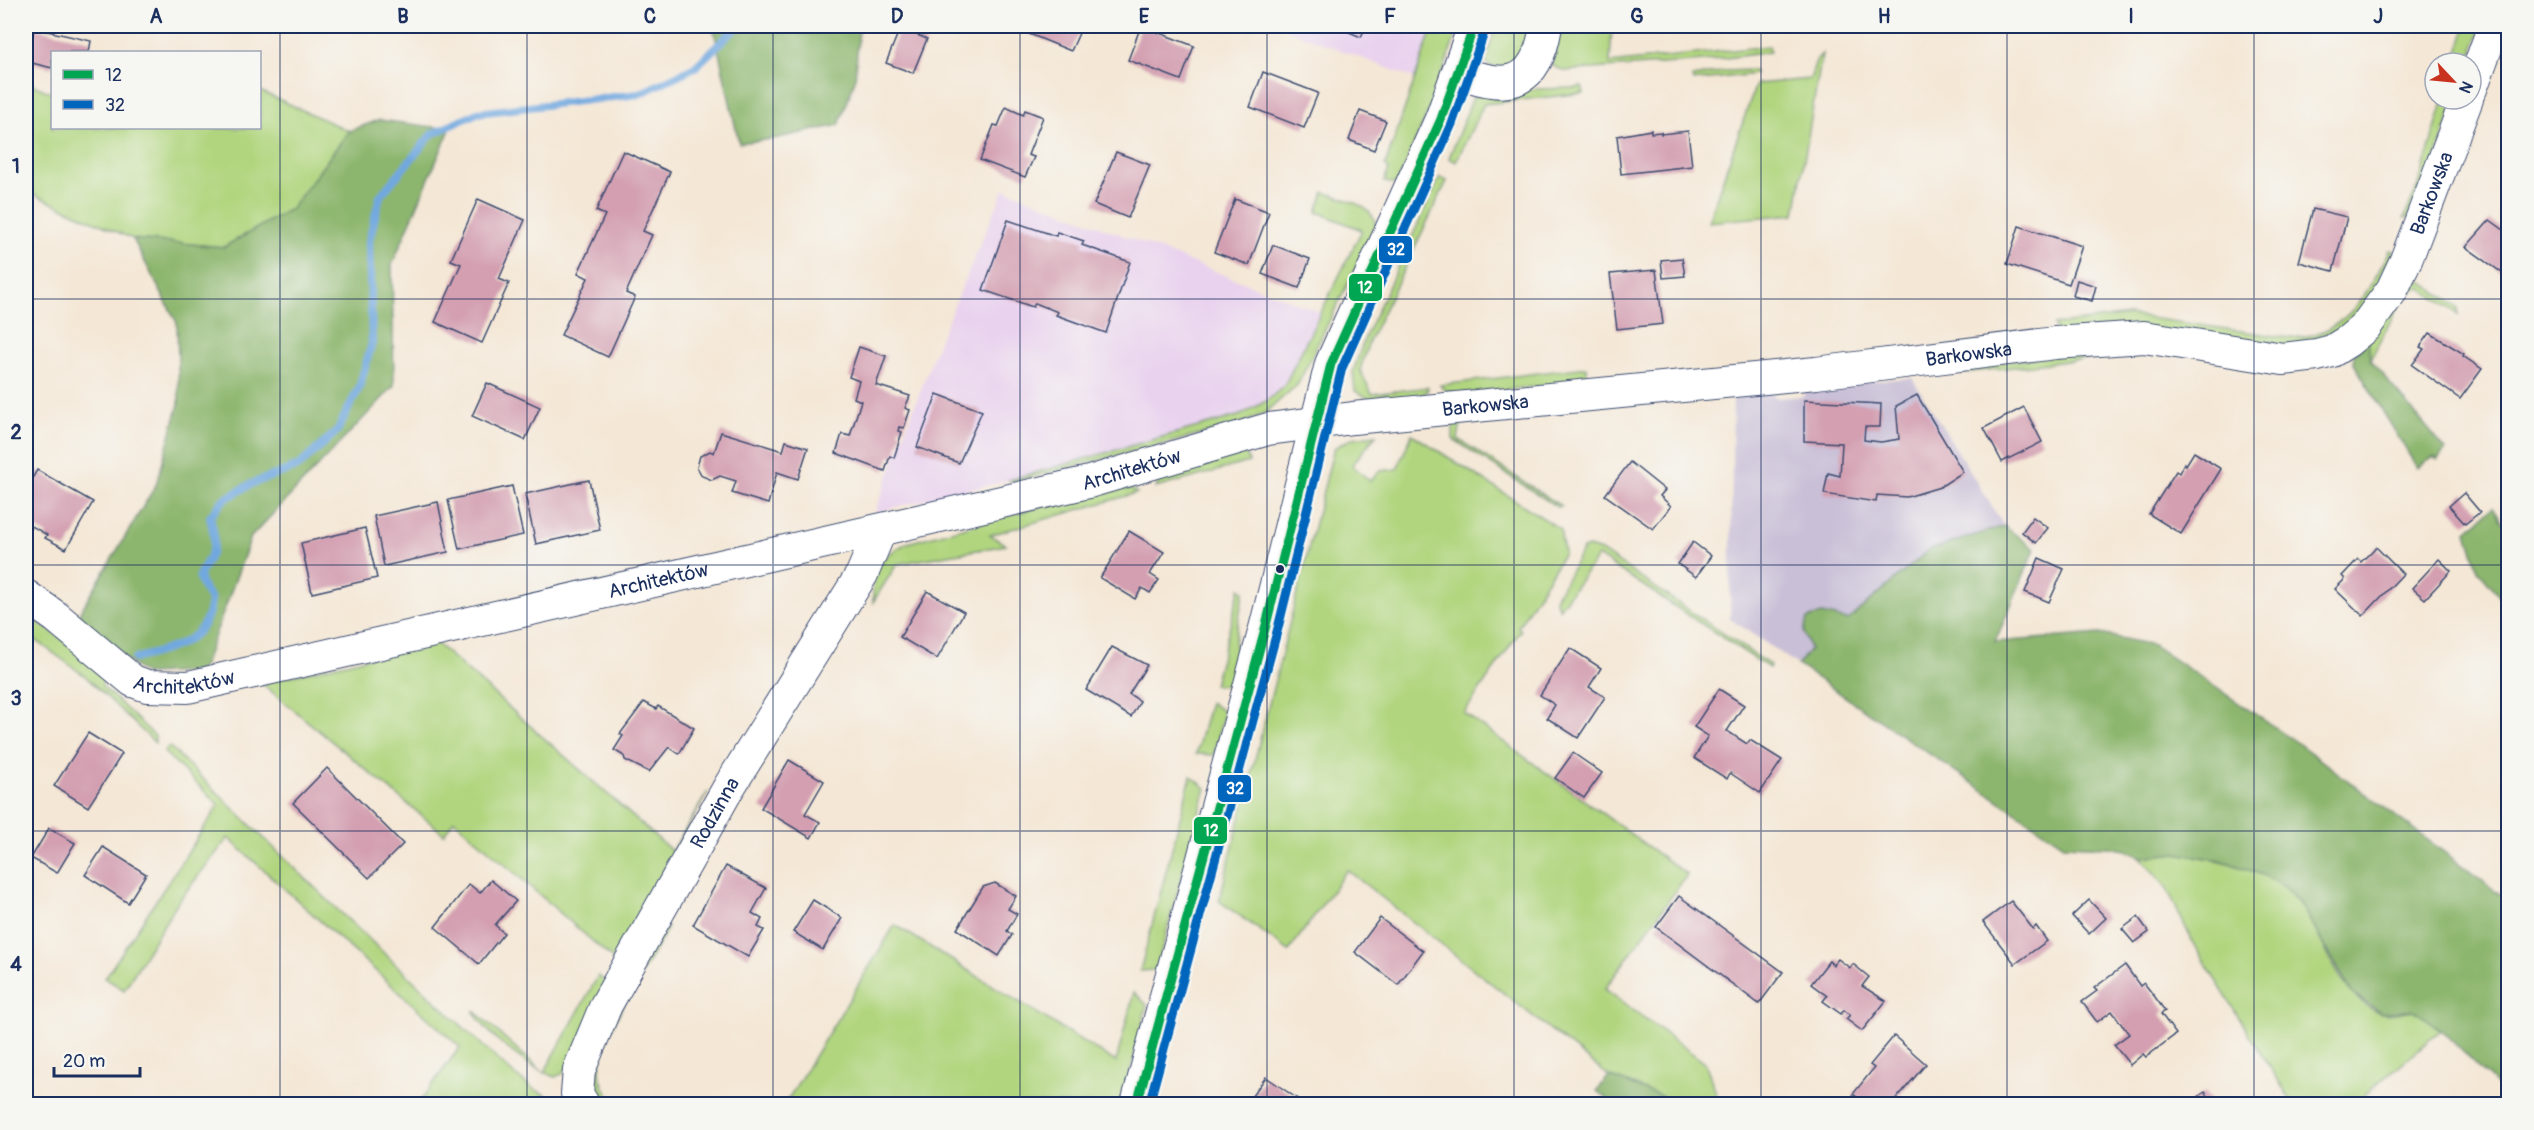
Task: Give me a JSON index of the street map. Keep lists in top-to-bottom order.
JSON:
{
  "streets": {
    "street": ["Barkowska", "Architektów", "Rodzinna"]
  },
  "crossings": [
    ["Barkowska", "Architektów"],
    ["Architektów", "Rodzinna"]
  ],
  "lines": ["transit line 12", "transit line 32"],
  "legend": ["12", "32"],
  "scale_bar": "20 m",
  "north": "bottom right",
  "grid": {
    "columns": [
      "A",
      "B",
      "C",
      "D",
      "E",
      "F",
      "G",
      "H",
      "I",
      "J"
    ],
    "rows": [
      "1",
      "2",
      "3",
      "4"
    ]
  }
}
